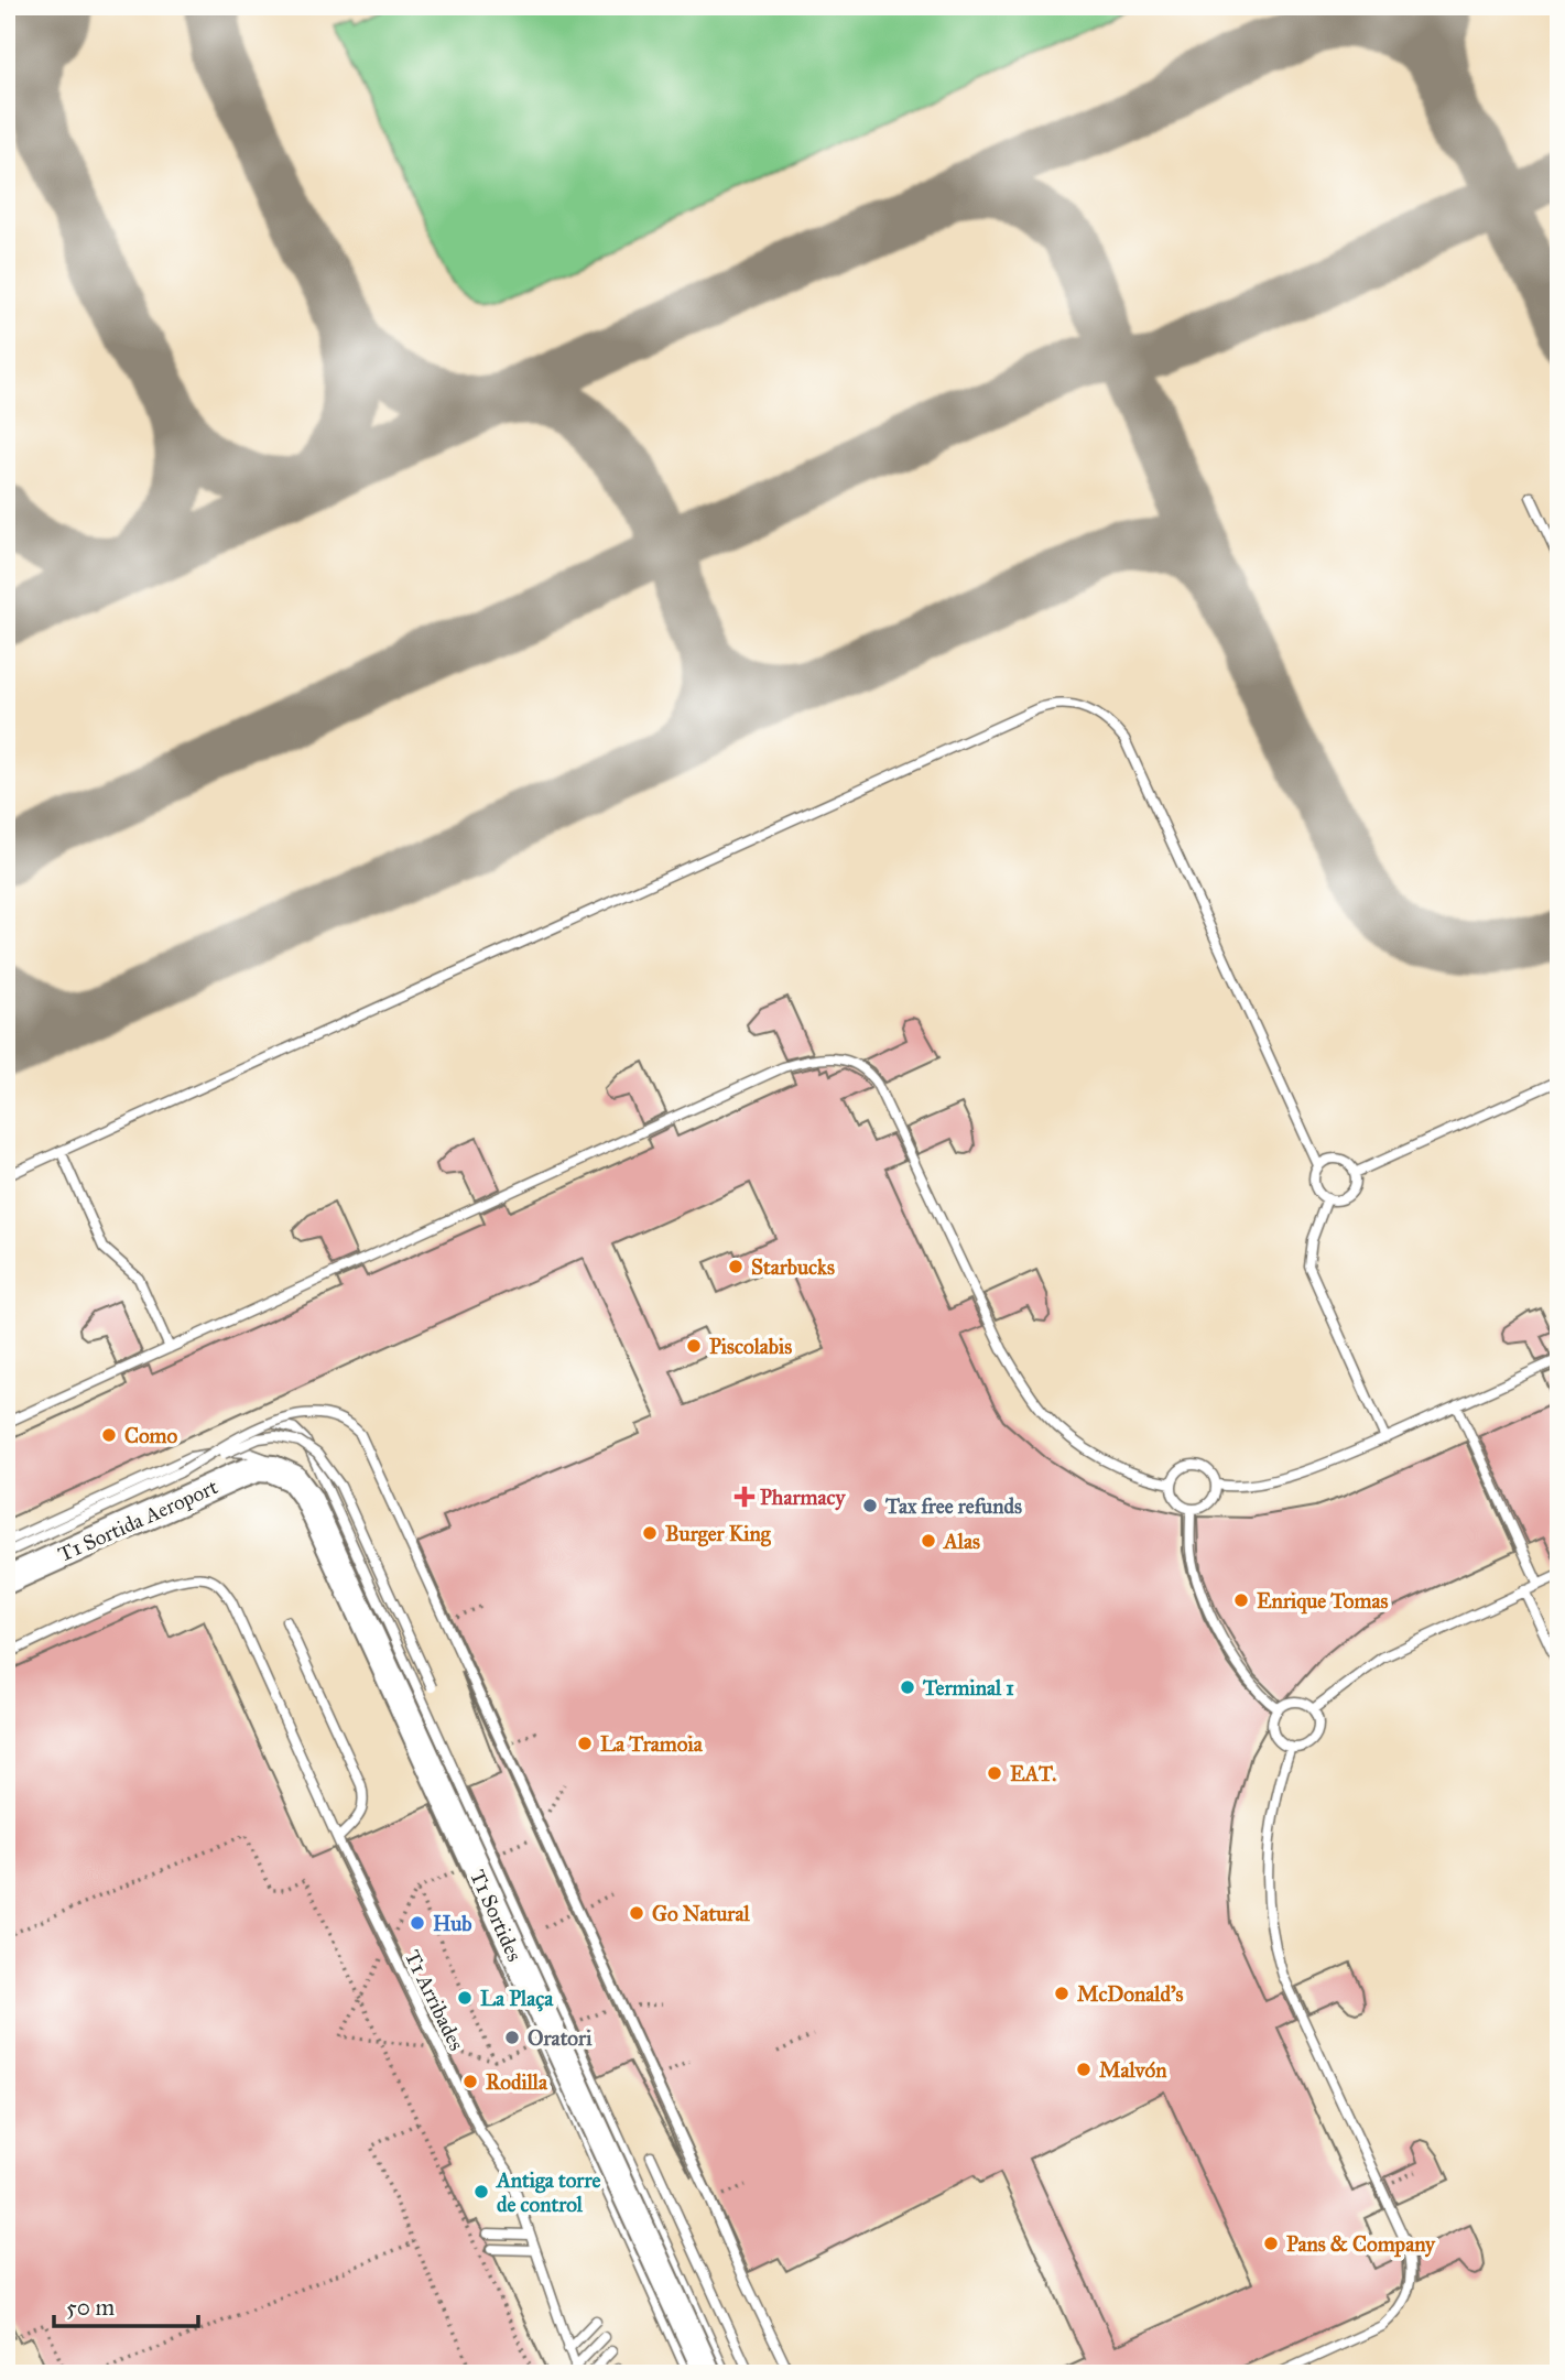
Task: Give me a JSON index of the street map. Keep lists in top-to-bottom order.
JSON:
{
  "streets": {
    "main road": ["T1 Sortida Aeroport", "T1 Sortides"],
    "lane": ["T1 Arribades"]
  },
  "crossings": [
    ["T1 Sortida Aeroport", "T1 Sortides"]
  ],
  "places": {
    "other": [
      "Starbucks",
      "Piscolabis",
      "Como",
      "Tax free refunds",
      "Burger King",
      "Alas",
      "Enrique Tomas",
      "Terminal 1",
      "La Tramoia",
      "EAT.",
      "Go Natural",
      "Hub",
      "McDonald's",
      "La Plaça",
      "Oratori",
      "Malvón",
      "Rodilla",
      "Antiga torre de control",
      "Pans & Company"
    ],
    "health": ["Pharmacy"]
  },
  "scale_bar": "50 m"
}
